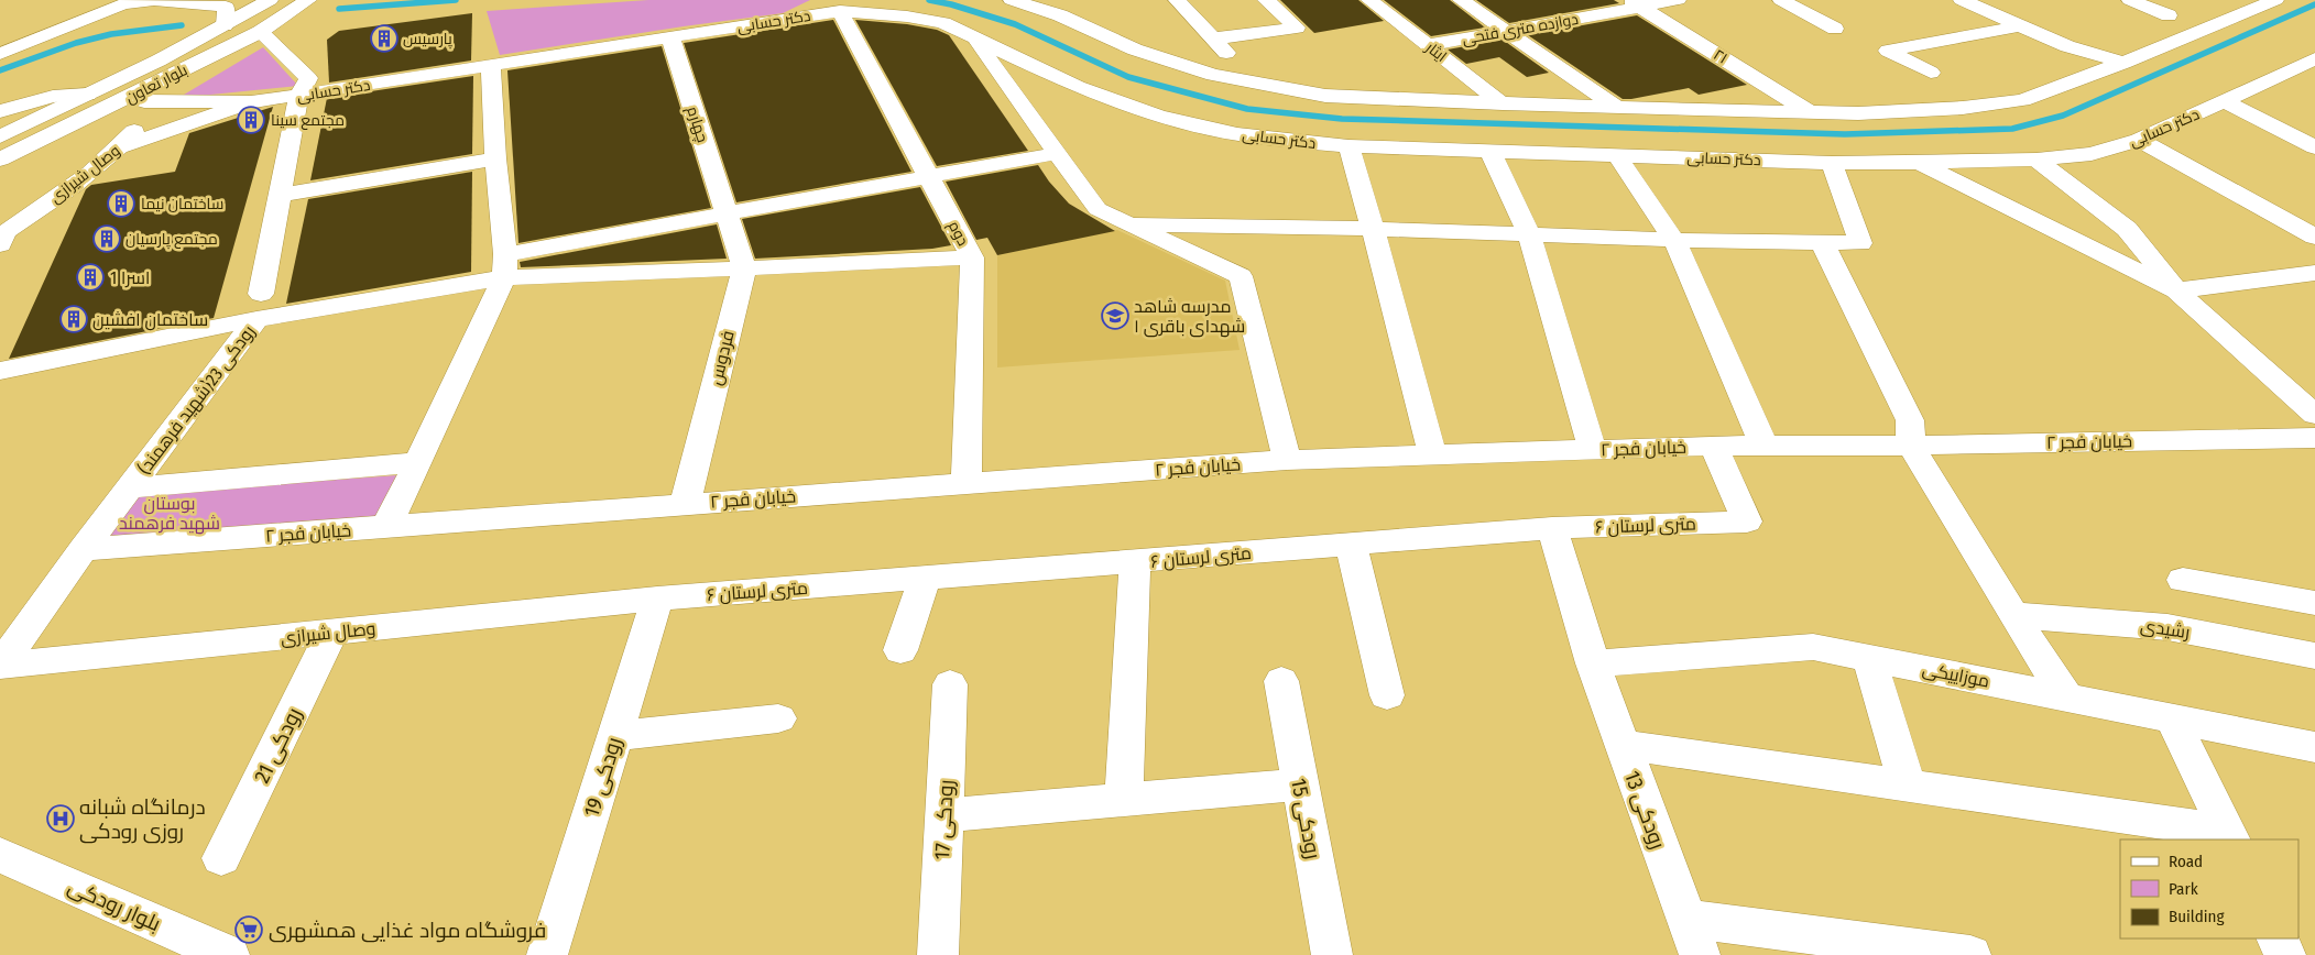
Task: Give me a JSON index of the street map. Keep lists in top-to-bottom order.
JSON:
{
  "streets": {
    "street": [
      "دکتر حسابی",
      "دوازده متری فتحی",
      "ایثار",
      "۲۱",
      "بلوار تعاون",
      "چهارم",
      "وصال شیرازی",
      "دوم",
      "فردوس",
      "رودکی 23(شهید فرهمند)",
      "خیابان فجر ۲",
      "۶ متری لرستان",
      "رشیدی",
      "موزاییکی",
      "رودکی 21",
      "رودکی 19",
      "رودکی 13",
      "رودکی 15",
      "رودکی 17",
      "بلوار رودکی"
    ]
  },
  "crossings": [
    ["دکتر حسابی", "چهارم"],
    ["دکتر حسابی", "دوم"],
    ["دوازده متری فتحی", "ایثار"],
    ["دوازده متری فتحی", "۲۱"],
    ["بلوار تعاون", "وصال شیرازی"],
    ["وصال شیرازی", "رودکی 23(شهید فرهمند)"],
    ["وصال شیرازی", "۶ متری لرستان"],
    ["وصال شیرازی", "رودکی 21"],
    ["وصال شیرازی", "رودکی 19"],
    ["دوم", "خیابان فجر ۲"],
    ["فردوس", "خیابان فجر ۲"],
    ["رودکی 23(شهید فرهمند)", "خیابان فجر ۲"],
    ["خیابان فجر ۲", "۶ متری لرستان"],
    ["۶ متری لرستان", "رودکی 19"],
    ["۶ متری لرستان", "رودکی 13"],
    ["موزاییکی", "رودکی 13"]
  ],
  "parks": ["بوستان شهید فرهمند"],
  "places": {
    "building": [
      "پارسیس",
      "مجتمع سینا",
      "ساختمان نیما",
      "مجتمع پارسیان",
      "اسرا 1",
      "ساختمان افشین"
    ],
    "school or university": ["مدرسه شاهد شهدای باقری ۱"],
    "hospital": ["درمانگاه شبانه روزی رودکی"],
    "supermarket": ["فروشگاه مواد غذایی همشهری"]
  },
  "legend": ["Road", "Park", "Building"]
}
